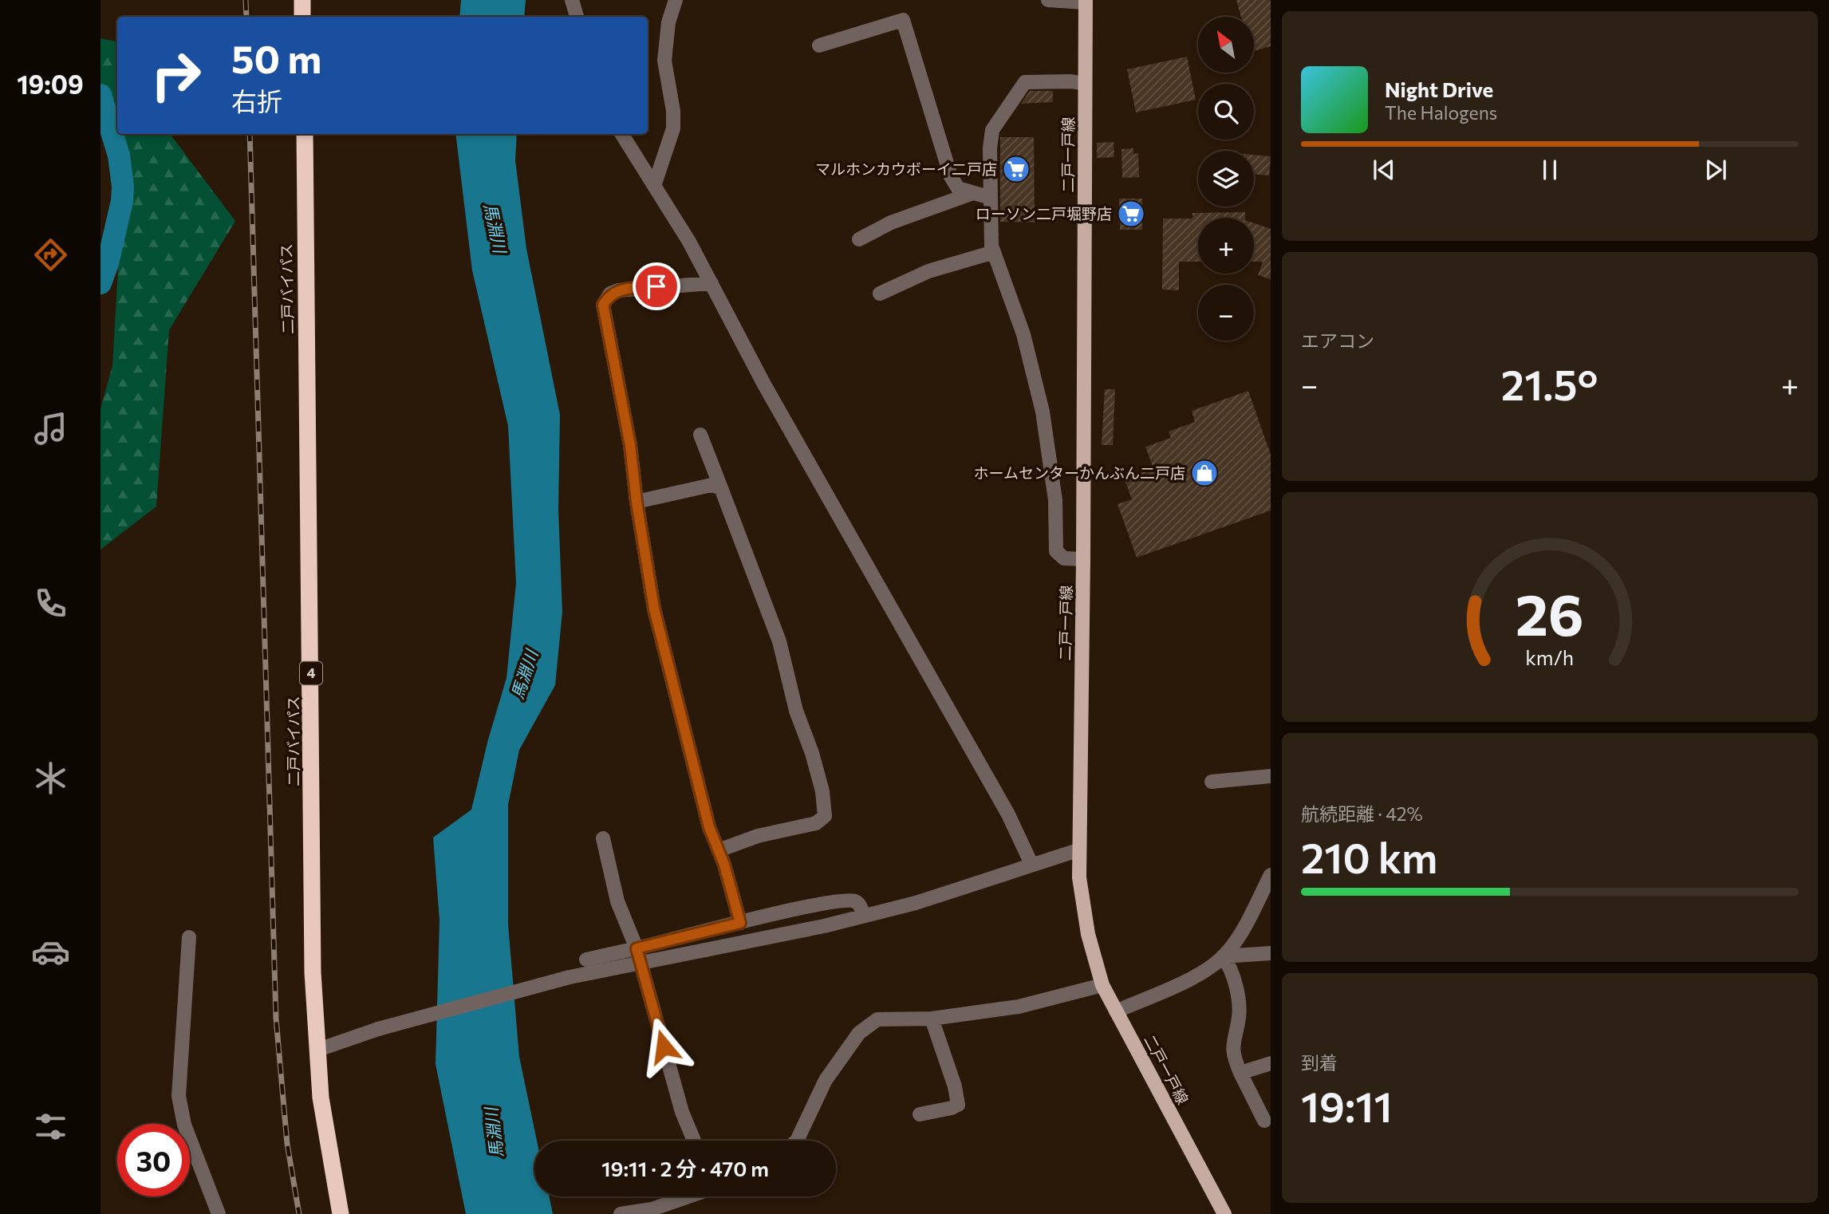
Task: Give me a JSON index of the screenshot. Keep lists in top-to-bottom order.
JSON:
{
  "streets": {
    "highway": ["二戸バイパス", "4"],
    "main road": ["二戸一戸線"]
  },
  "water": ["馬淵川"],
  "places": {
    "supermarket": ["マルホンカウボーイ二戸店", "ローソン二戸堀野店"],
    "shop": ["ホームセンターかんぶん二戸店"]
  },
  "north": "top left",
  "page": {
    "tabs": "19:09",
    "map_buttons": ["+", "−"],
    "turn": ["50 m", "右折"],
    "song": ["Night Drive", "The Halogens"],
    "tile": [
      "エアコン",
      ["航続距離 · 42%", "210 km"],
      ["到着", "19:11"]
    ],
    "heat": ["−", "21.5°", "+"],
    "limit": "30",
    "trip": "19:11 · 2 分 · 470 m",
    "gauge": ["26", "km/h"]
  }
}
